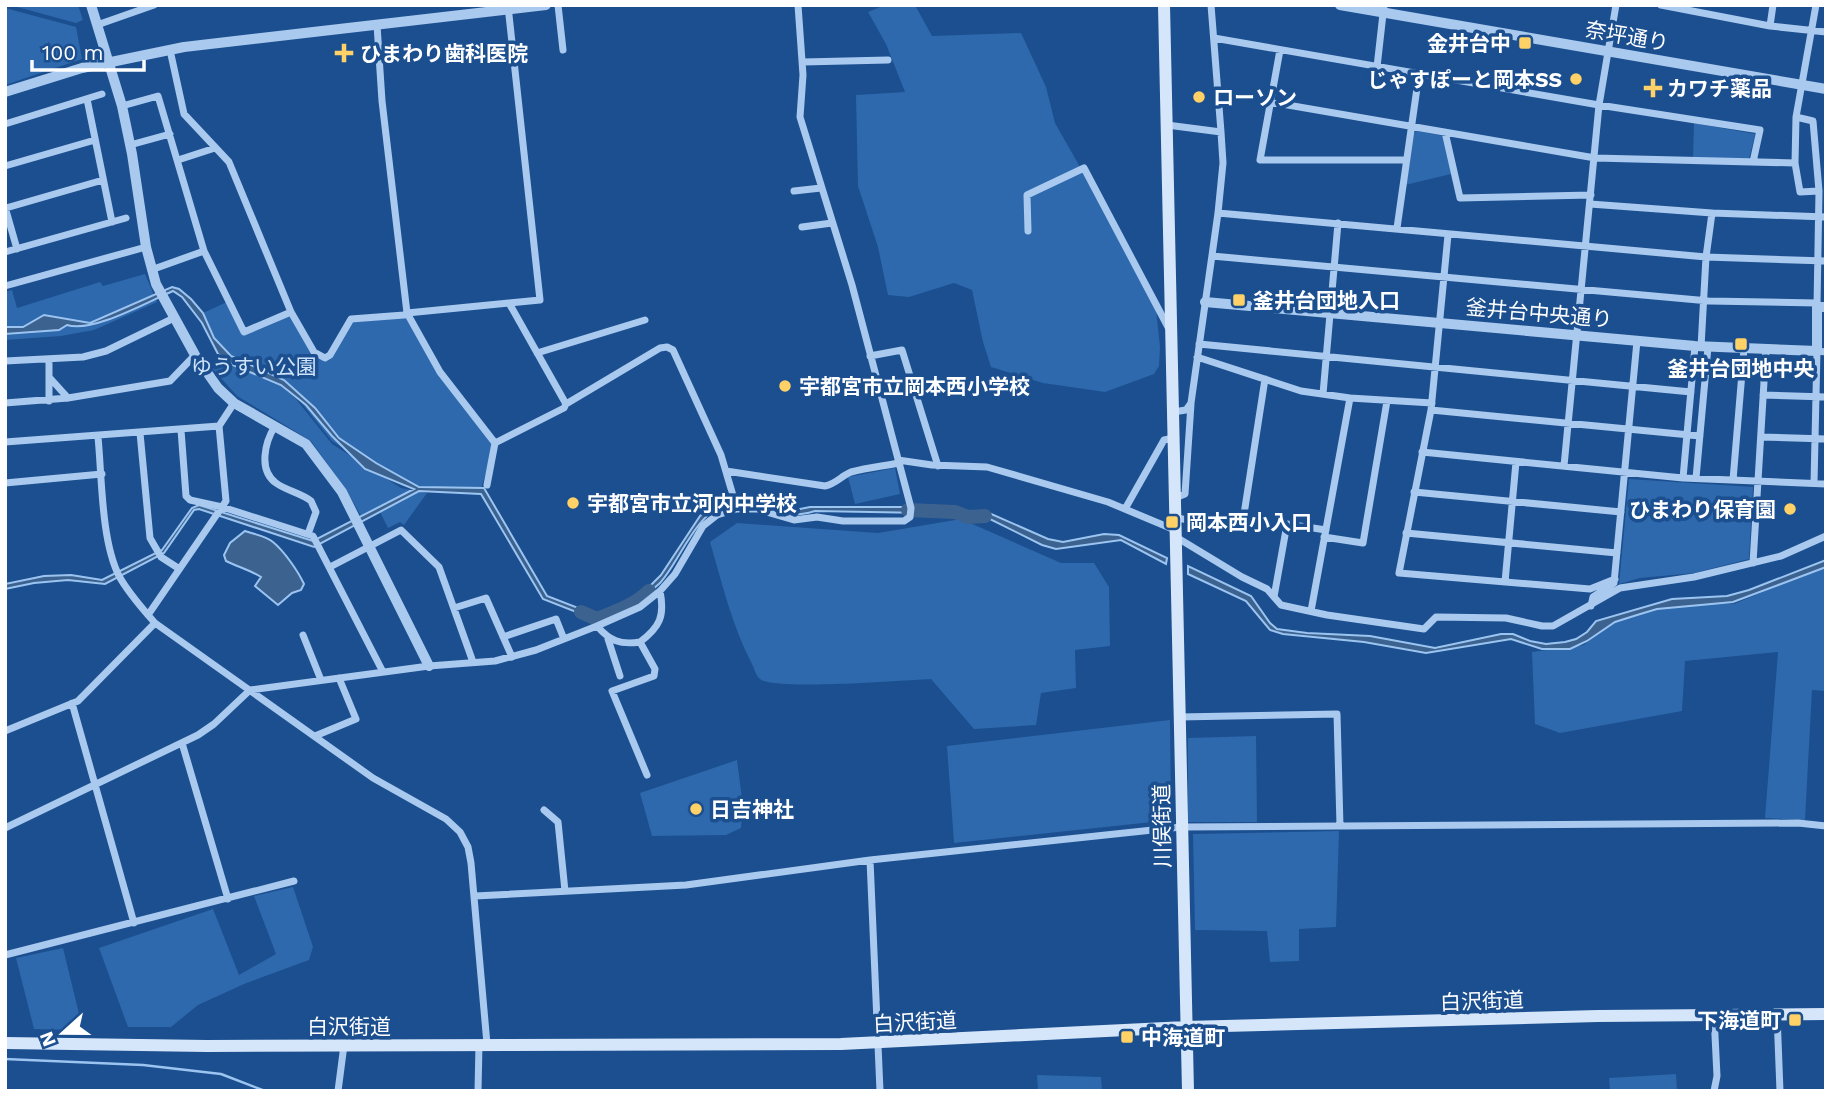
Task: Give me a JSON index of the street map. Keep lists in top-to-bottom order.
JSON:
{
  "streets": {
    "main road": ["川俣街道", "白沢街道"],
    "street": ["奈坪通り", "釜井台中央通り"]
  },
  "crossings": [
    ["川俣街道", "白沢街道"]
  ],
  "parks": ["ゆうすい公園"],
  "places": {
    "transit": [
      "金井台中",
      "釜井台団地入口",
      "釜井台団地中央",
      "岡本西小入口",
      "下海道町",
      "中海道町"
    ],
    "health": ["ひまわり歯科医院", "カワチ薬品"],
    "other": [
      "じゃすぽーと岡本SS",
      "ローソン",
      "宇都宮市立岡本西小学校",
      "宇都宮市立河内中学校",
      "ひまわり保育園",
      "日吉神社"
    ]
  },
  "scale_bar": "100 m",
  "north": "left"
}
